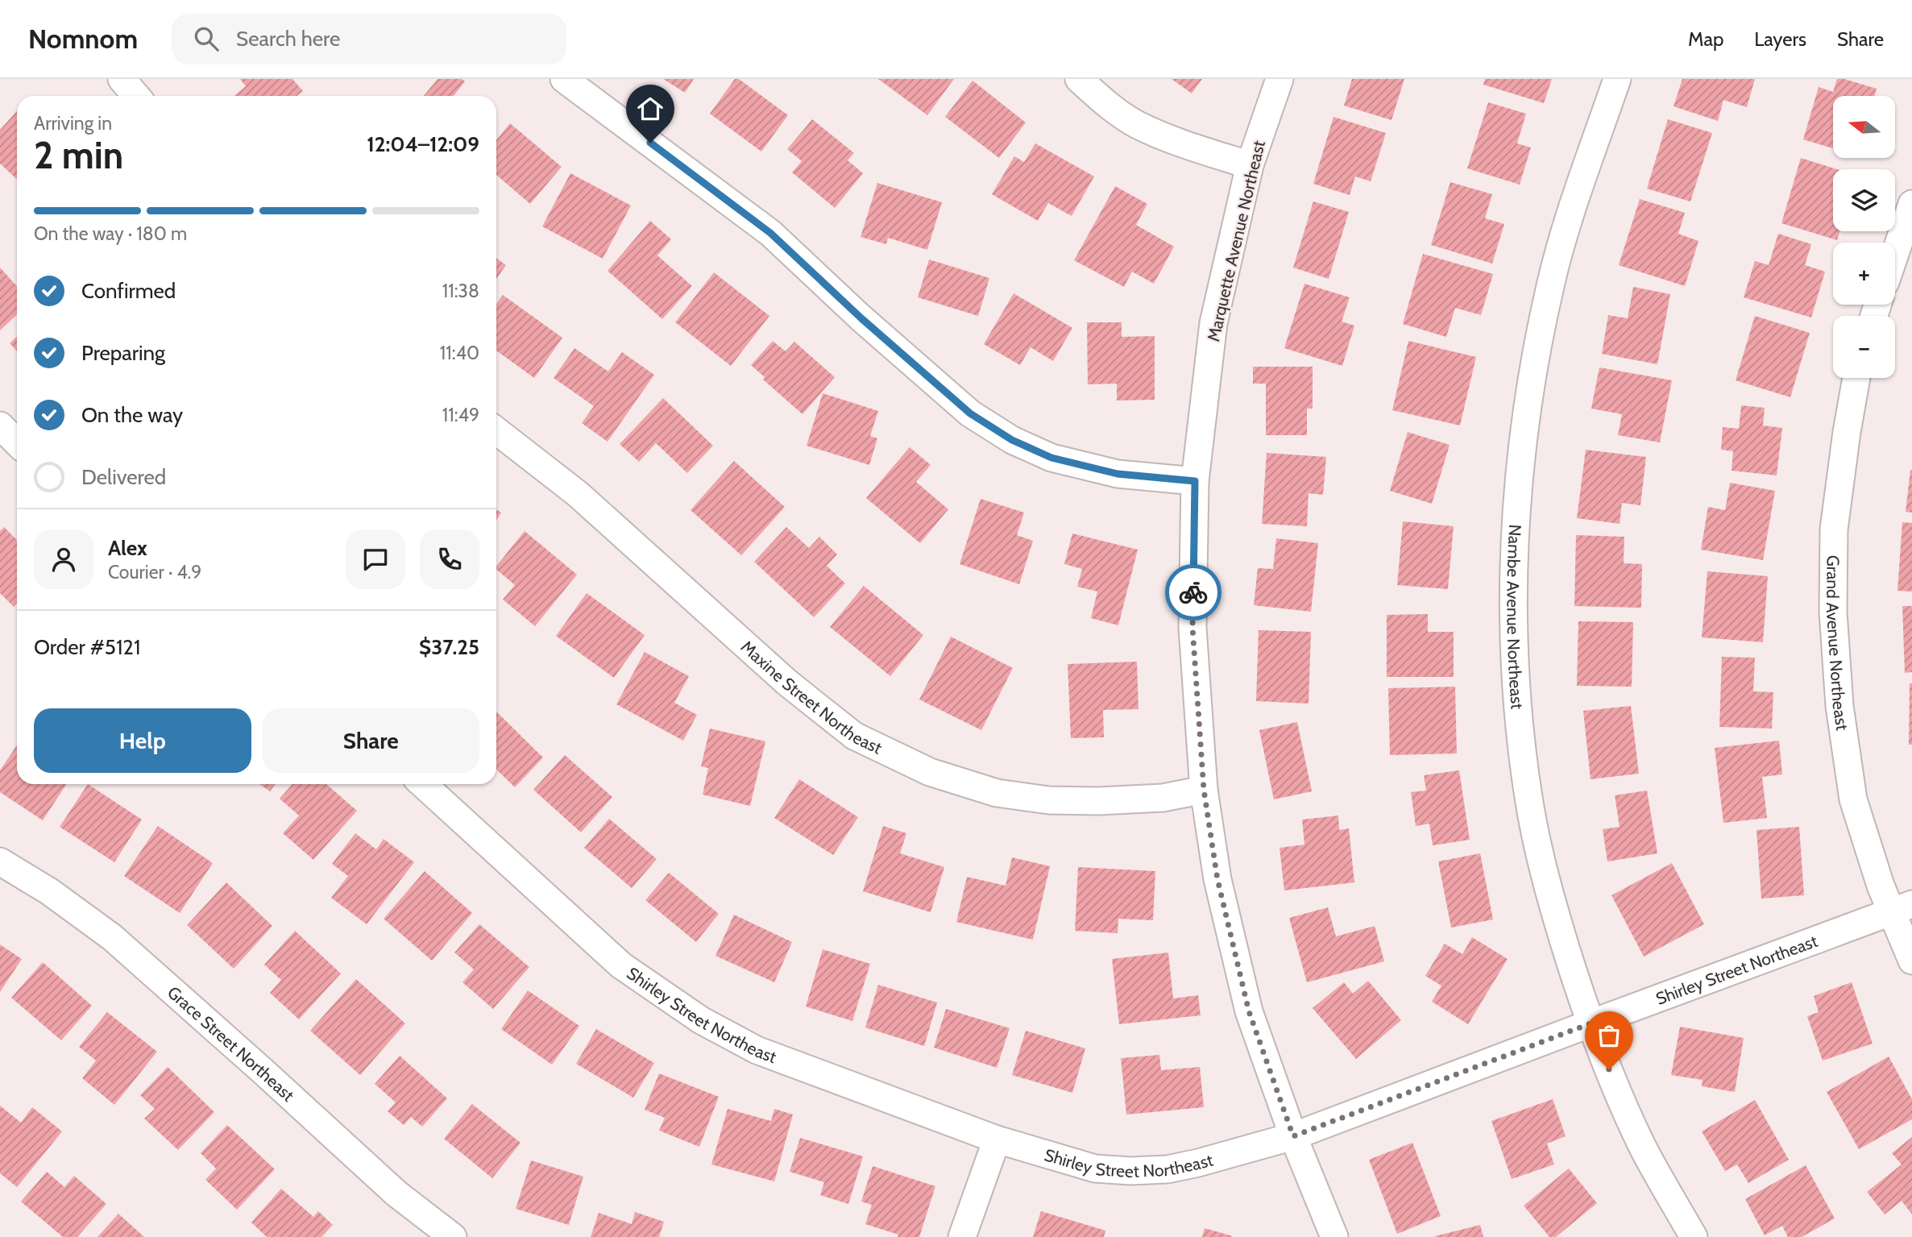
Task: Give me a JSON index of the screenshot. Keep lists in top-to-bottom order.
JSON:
{
  "streets": {
    "street": [
      "Marquette Avenue Northeast",
      "Nambe Avenue Northeast",
      "Grand Avenue Northeast",
      "Maxine Street Northeast",
      "Shirley Street Northeast",
      "Grace Street Northeast"
    ]
  },
  "crossings": [
    ["Marquette Avenue Northeast", "Maxine Street Northeast"],
    ["Marquette Avenue Northeast", "Shirley Street Northeast"],
    ["Nambe Avenue Northeast", "Shirley Street Northeast"],
    ["Grand Avenue Northeast", "Shirley Street Northeast"]
  ],
  "north": "left",
  "page": {
    "header": "Nomnom",
    "search": "Search here",
    "nav": ["Map", "Layers", "Share"],
    "map_buttons": ["+", "−"],
    "heading": ["2 min", "Arriving in", "12:04–12:09"],
    "panel": [
      "Alex",
      "Courier · 4.9",
      "Order #5121",
      "$37.25"
    ],
    "bar": "On the way · 180 m",
    "list": [
      ["Confirmed", "11:38"],
      ["Preparing", "11:40"],
      ["On the way", "11:49"],
      "Delivered"
    ],
    "buttons": ["Help", "Share"]
  }
}
